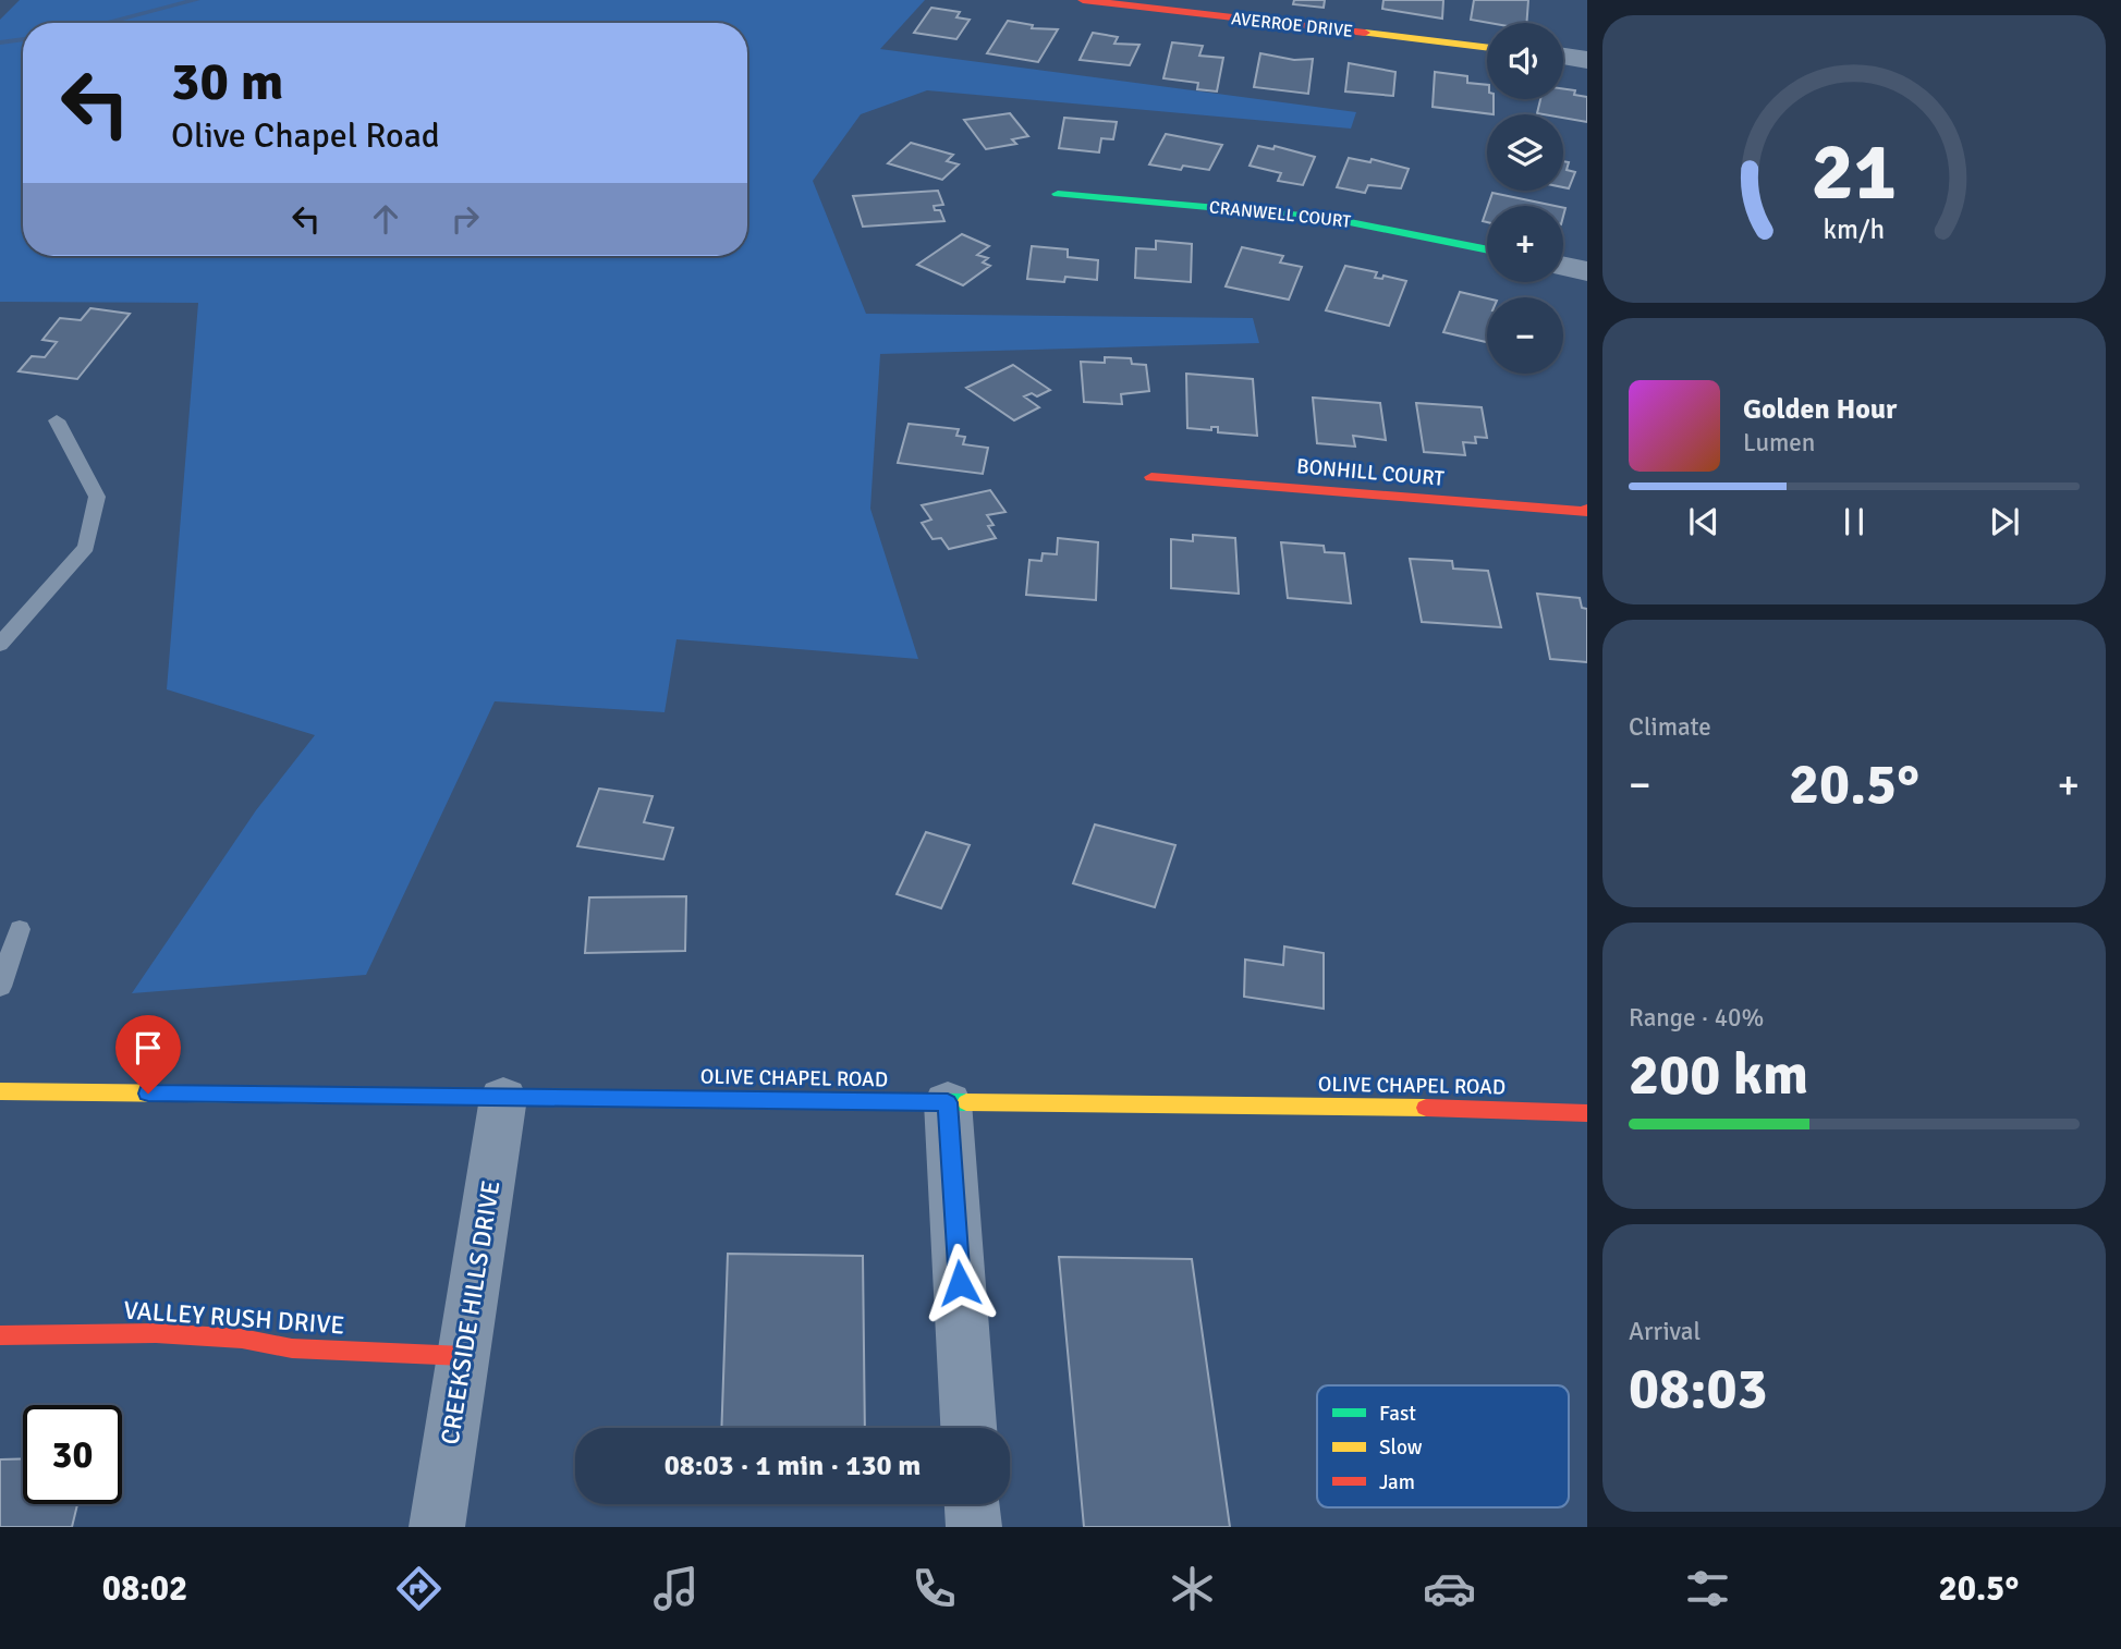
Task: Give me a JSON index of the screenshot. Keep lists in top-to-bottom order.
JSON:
{
  "streets": {
    "street": [
      "AVERROE DRIVE",
      "CRANWELL COURT",
      "BONHILL COURT",
      "OLIVE CHAPEL ROAD",
      "CREEKSIDE HILLS DRIVE",
      "VALLEY RUSH DRIVE"
    ]
  },
  "crossings": [
    ["OLIVE CHAPEL ROAD", "CREEKSIDE HILLS DRIVE"],
    ["CREEKSIDE HILLS DRIVE", "VALLEY RUSH DRIVE"]
  ],
  "legend": ["Fast", "Slow", "Jam"],
  "page": {
    "map_buttons": ["+", "−"],
    "turn": ["30 m", "Olive Chapel Road"],
    "song": ["Golden Hour", "Lumen"],
    "tile": [
      "Climate",
      ["Range · 40%", "200 km"],
      ["Arrival", "08:03"]
    ],
    "heat": ["−", "20.5°", "+"],
    "limit": "30",
    "trip": "08:03 · 1 min · 130 m",
    "tabs": ["08:02", "20.5°"],
    "gauge": ["21", "km/h"]
  }
}
